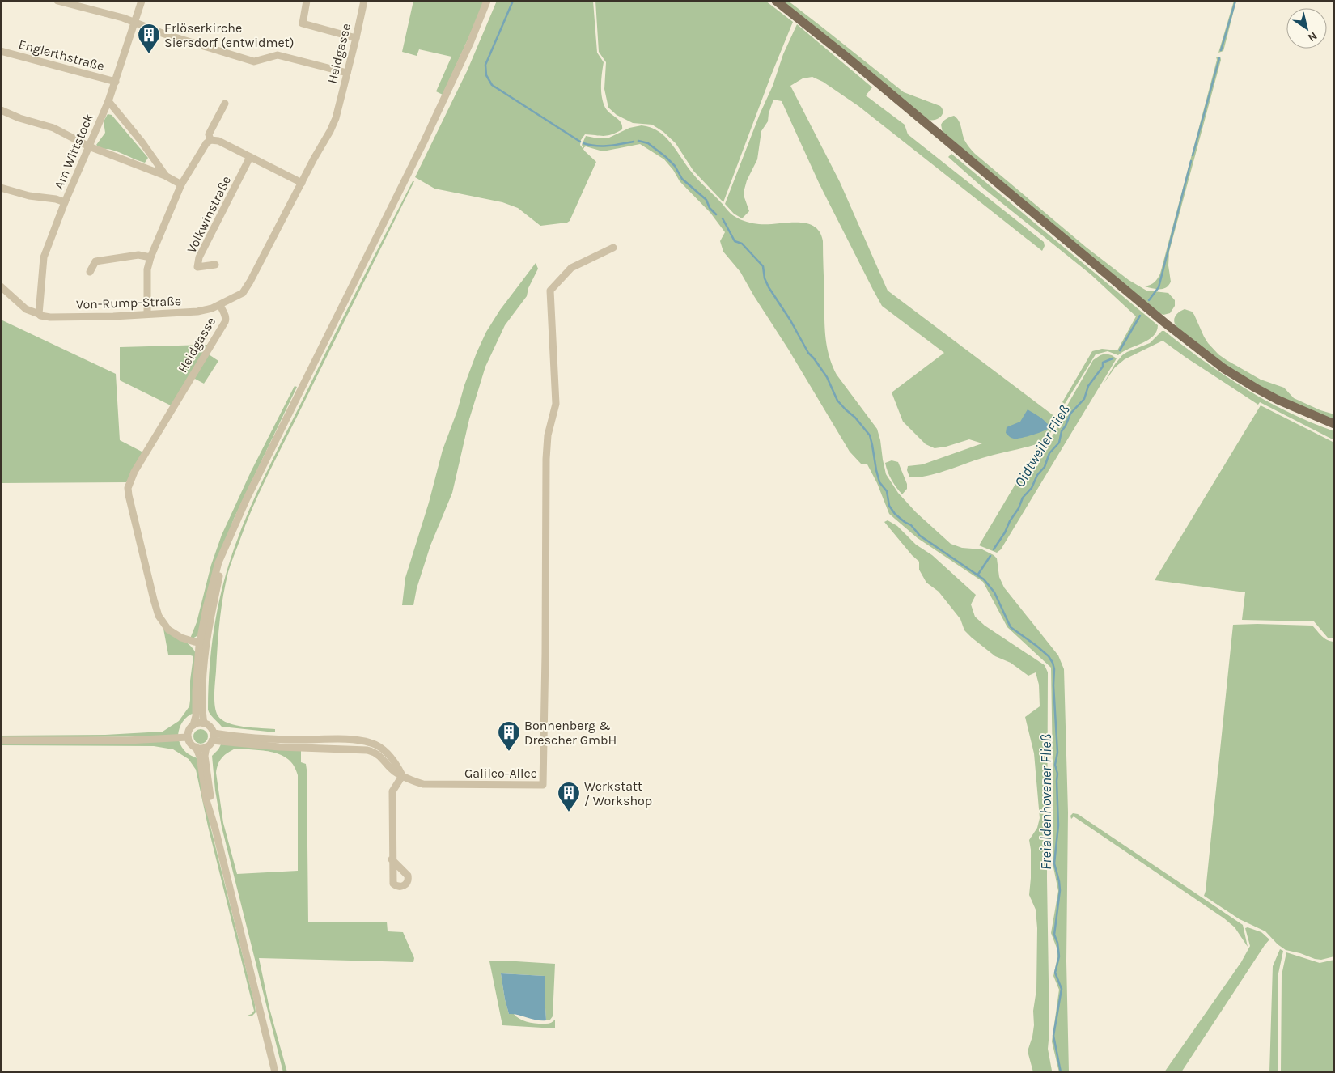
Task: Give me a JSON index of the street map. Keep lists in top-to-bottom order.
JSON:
{
  "streets": {
    "street": [
      "Heidgasse",
      "Englerthstraße",
      "Am Wittstock",
      "Volkwinstraße",
      "Von-Rump-Straße",
      "Galileo-Allee"
    ]
  },
  "crossings": [
    ["Heidgasse", "Von-Rump-Straße"],
    ["Englerthstraße", "Am Wittstock"],
    ["Am Wittstock", "Von-Rump-Straße"]
  ],
  "water": ["Oidtweiler Fließ", "Freialdenhovener Fließ"],
  "places": {
    "building": ["Erlöserkirche Siersdorf (entwidmet)", "Bonnenberg & Drescher GmbH", "Werkstatt / Workshop"]
  },
  "north": "bottom right"
}
